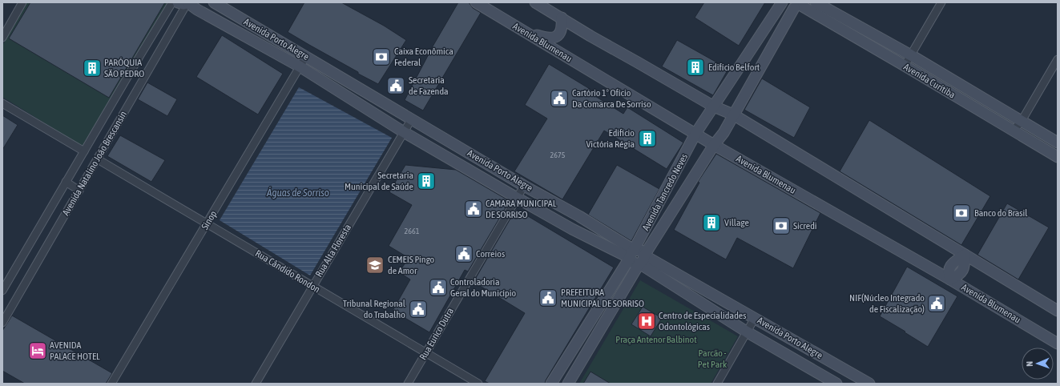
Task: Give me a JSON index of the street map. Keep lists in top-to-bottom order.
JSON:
{
  "streets": {
    "street": [
      "Avenida Porto Alegre",
      "Avenida Blumenau",
      "Avenida Curitiba",
      "Avenida Natalino João Brescansin",
      "Avenida Tancredo Neves",
      "Sinop",
      "Rua Alta Floresta",
      "Rua Cândido Rondon",
      "Rua Eurico Dutra"
    ]
  },
  "crossings": [
    ["Avenida Porto Alegre", "Avenida Natalino João Brescansin"],
    ["Avenida Porto Alegre", "Avenida Tancredo Neves"],
    ["Avenida Porto Alegre", "Sinop"],
    ["Avenida Porto Alegre", "Rua Alta Floresta"],
    ["Avenida Porto Alegre", "Rua Eurico Dutra"],
    ["Avenida Blumenau", "Avenida Tancredo Neves"],
    ["Avenida Curitiba", "Avenida Tancredo Neves"],
    ["Avenida Natalino João Brescansin", "Rua Cândido Rondon"],
    ["Sinop", "Rua Cândido Rondon"],
    ["Rua Alta Floresta", "Rua Cândido Rondon"],
    ["Rua Cândido Rondon", "Rua Eurico Dutra"]
  ],
  "water": ["Águas de Sorriso"],
  "parks": ["Praça Antenor Balbinot", "Parcão - Pet Park"],
  "places": {
    "bank": ["Caixa Econômica Federal", "Banco do Brasil", "Sicredi"],
    "building": [
      "Edifício Belfort",
      "PARÓQUIA SÃO PEDRO",
      "Edificio Victória Régia",
      "Secretaria Municipal de Saúde",
      "Village"
    ],
    "public building": [
      "Secretaria de Fazenda",
      "Cartório 1º Ofício Da Comarca De Sorriso",
      "CAMARA MUNICIPAL DE SORRISO",
      "Correios",
      "Controladoria Geral do Município",
      "PREFEITURA MUNICIPAL DE SORRISO",
      "NIF(Núcleo Integrado de Fiscalização)",
      "Tribunal Regional do Trabalho"
    ],
    "school or university": ["CEMEIS Pingo de Amor"],
    "hospital": ["Centro de Especialidades Odontológicas"],
    "hotel": ["AVENIDA PALACE HOTEL"]
  },
  "house_numbers": ["2675", "2661"],
  "north": "left"
}
